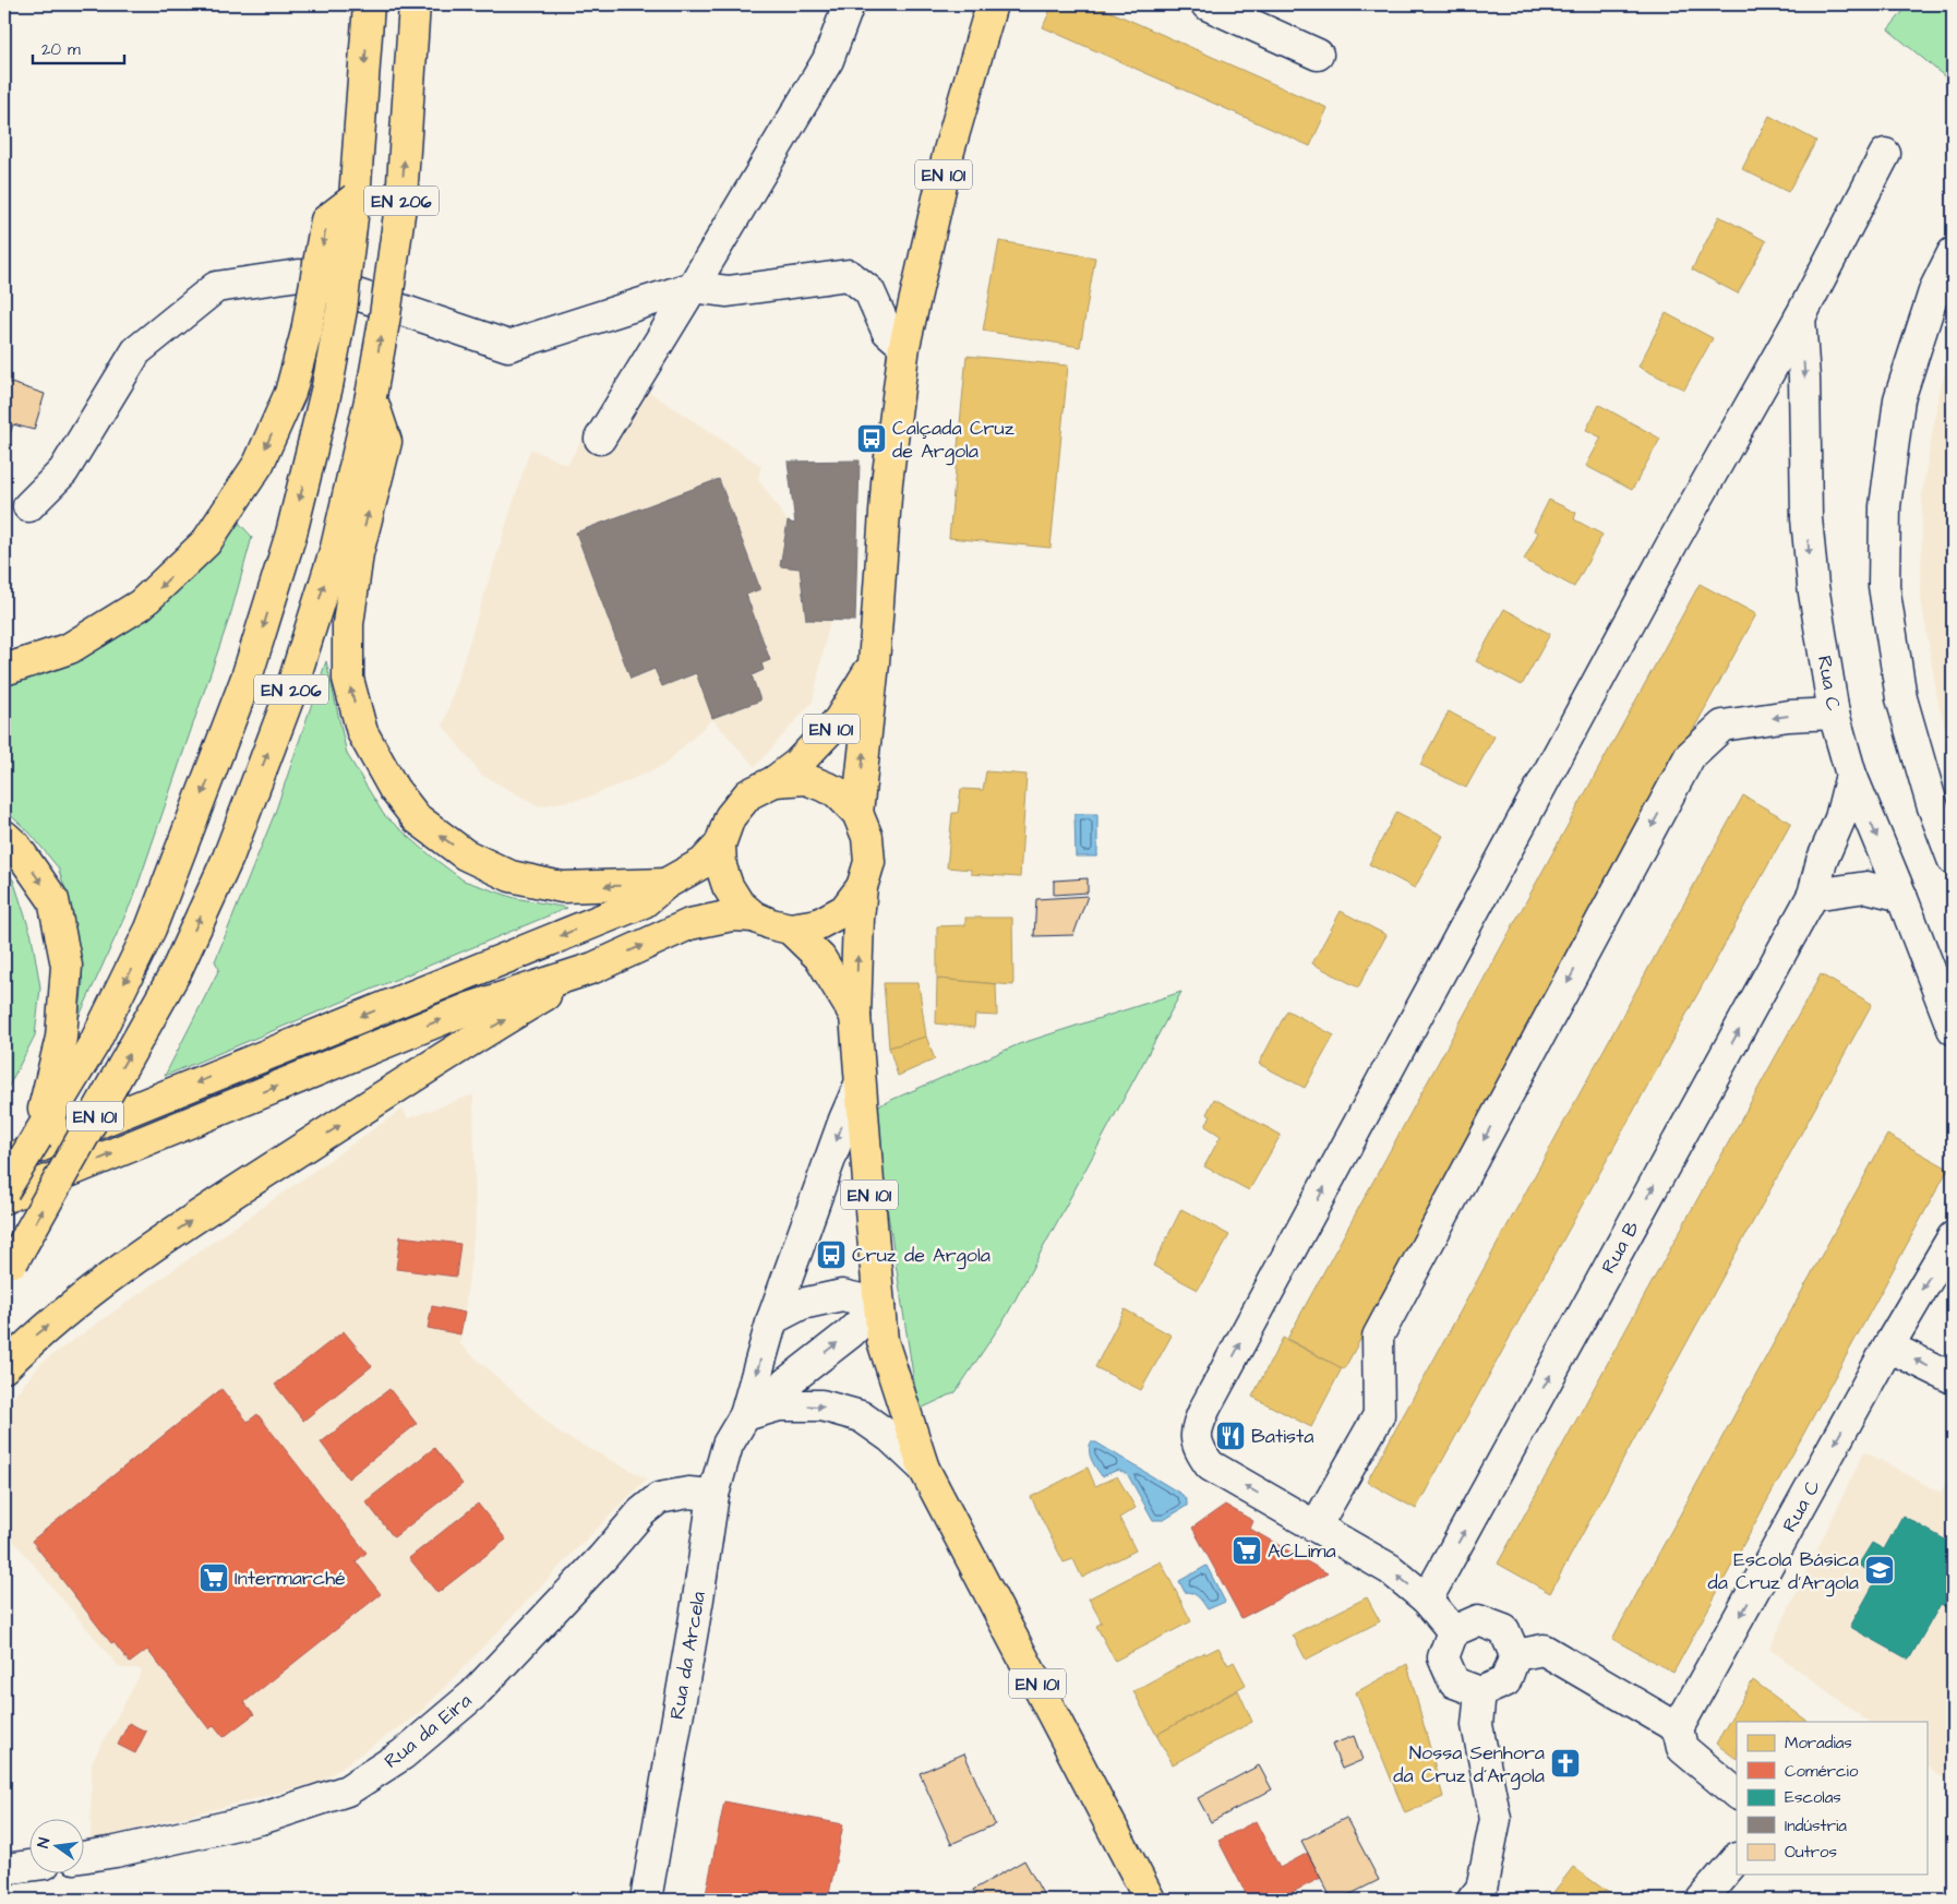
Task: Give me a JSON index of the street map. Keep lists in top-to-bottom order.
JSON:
{
  "streets": {
    "main road": ["EN 101", "EN 206"],
    "street": [
      "Rua C",
      "Rua B",
      "Rua da Arcela",
      "Rua da Eira"
    ]
  },
  "crossings": [
    ["EN 101", "EN 206"],
    ["Rua C", "Rua B"],
    ["Rua da Arcela", "Rua da Eira"]
  ],
  "places": {
    "bus stop": ["Calçada Cruz de Argola", "Cruz de Argola"],
    "restaurant": ["Batista"],
    "supermarket": ["ACLima", "Intermarché"],
    "school or university": ["Escola Básica da Cruz d'Argola"],
    "church": ["Nossa Senhora da Cruz d´Argola"]
  },
  "legend": [
    "Moradias",
    "Comércio",
    "Escolas",
    "Indústria",
    "Outros"
  ],
  "scale_bar": "20 m",
  "north": "left"
}
